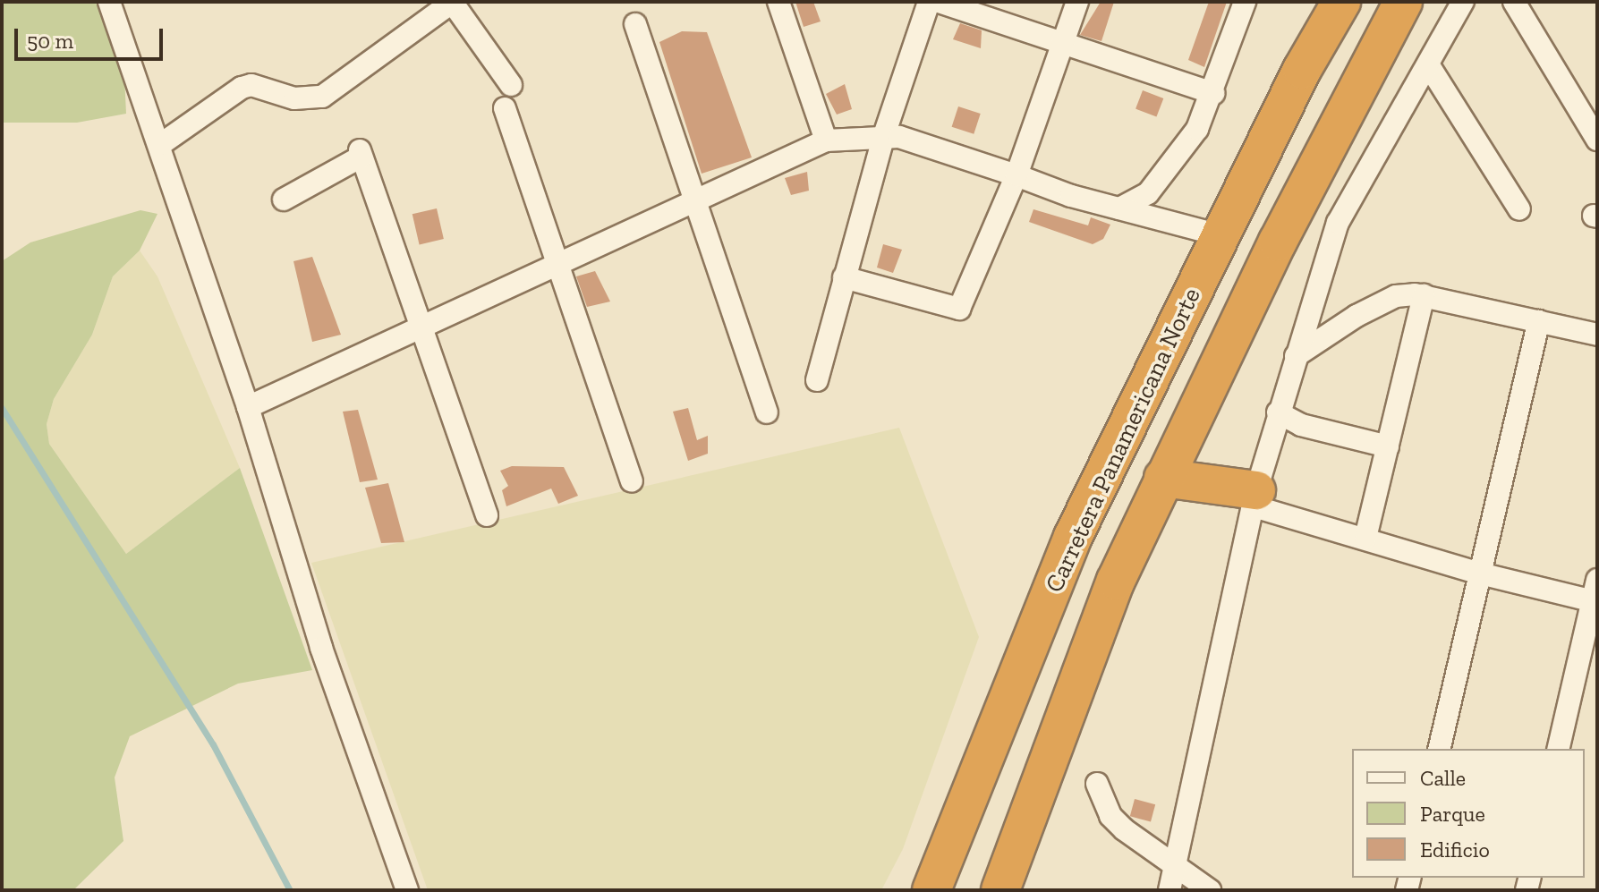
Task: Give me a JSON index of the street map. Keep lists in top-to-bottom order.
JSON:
{
  "streets": {
    "highway": ["Carretera Panamericana Norte"]
  },
  "legend": ["Calle", "Parque", "Edificio"],
  "scale_bar": "50 m"
}
